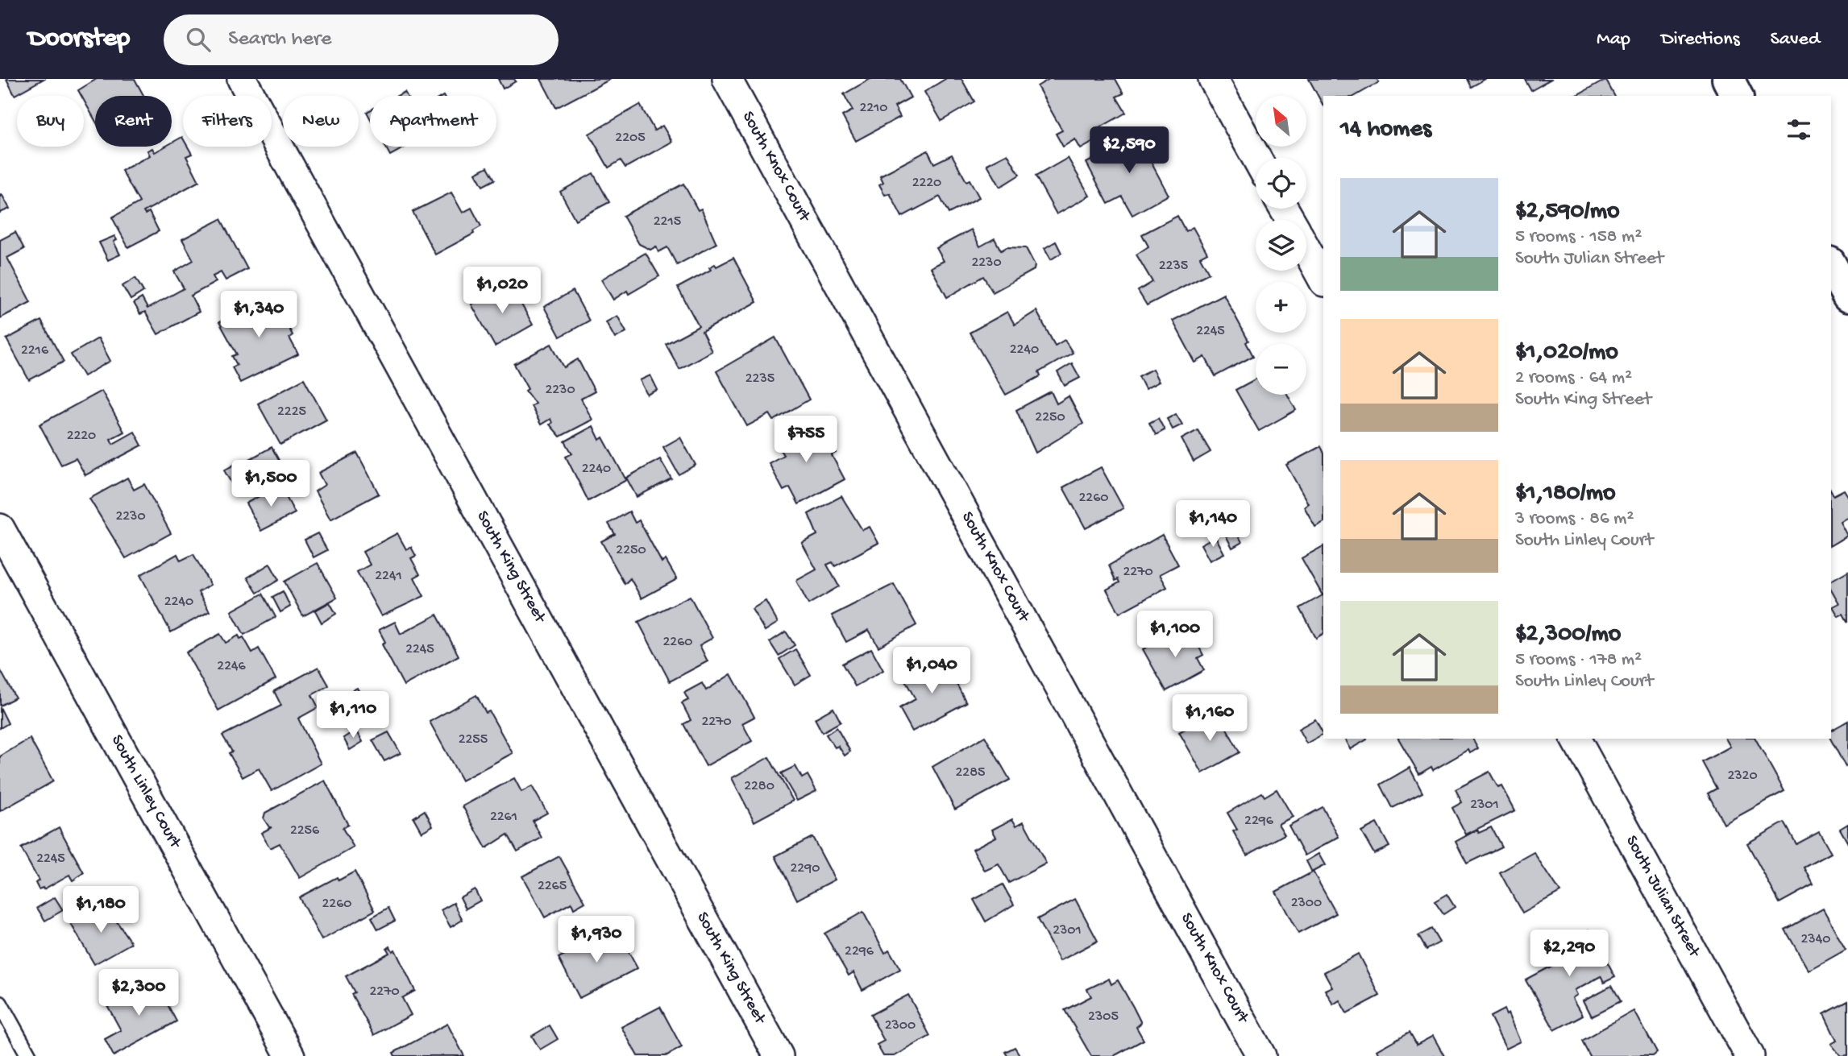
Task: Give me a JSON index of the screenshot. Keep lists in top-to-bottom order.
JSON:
{
  "streets": {
    "street": [
      "South Knox Court",
      "South King Street",
      "South Linley Court",
      "South Julian Street"
    ]
  },
  "house_numbers": [
    "2210",
    "2205",
    "2220",
    "2215",
    "2230",
    "2235",
    "2245",
    "2240",
    "2216",
    "2235",
    "2230",
    "2225",
    "2250",
    "2220",
    "2240",
    "2260",
    "2230",
    "2250",
    "2270",
    "2241",
    "2240",
    "2260",
    "2245",
    "2246",
    "2270",
    "2255",
    "2285",
    "2320",
    "2280",
    "2301",
    "2261",
    "2296",
    "2256",
    "2245",
    "2290",
    "2265",
    "2300",
    "2260",
    "2301",
    "2340",
    "2296",
    "2270",
    "2305",
    "2300"
  ],
  "north": "top left",
  "page": {
    "header": "Doorstep",
    "search": "Search here",
    "nav": ["Map", "Directions", "Saved"],
    "map_buttons": ["+", "−"],
    "chip": [
      "Buy",
      "Rent",
      "Filters",
      "New",
      "Apartment"
    ],
    "heading": "14 homes",
    "price": [
      "$2,590",
      "$1,020",
      "$1,340",
      "$755",
      "$1,500",
      "$1,140",
      "$1,100",
      "$1,040",
      "$1,110",
      "$1,160",
      "$1,180",
      "$1,930",
      "$2,290",
      "$2,300"
    ],
    "list": [
      {
        "name": "$2,590/mo",
        "note": "5 rooms · 158 m² · South Julian Street"
      },
      {
        "name": "$1,020/mo",
        "note": "2 rooms · 64 m² · South King Street"
      },
      {
        "name": "$1,180/mo",
        "note": "3 rooms · 86 m² · South Linley Court"
      },
      {
        "name": "$2,300/mo",
        "note": "5 rooms · 178 m² · South Linley Court"
      }
    ]
  }
}
